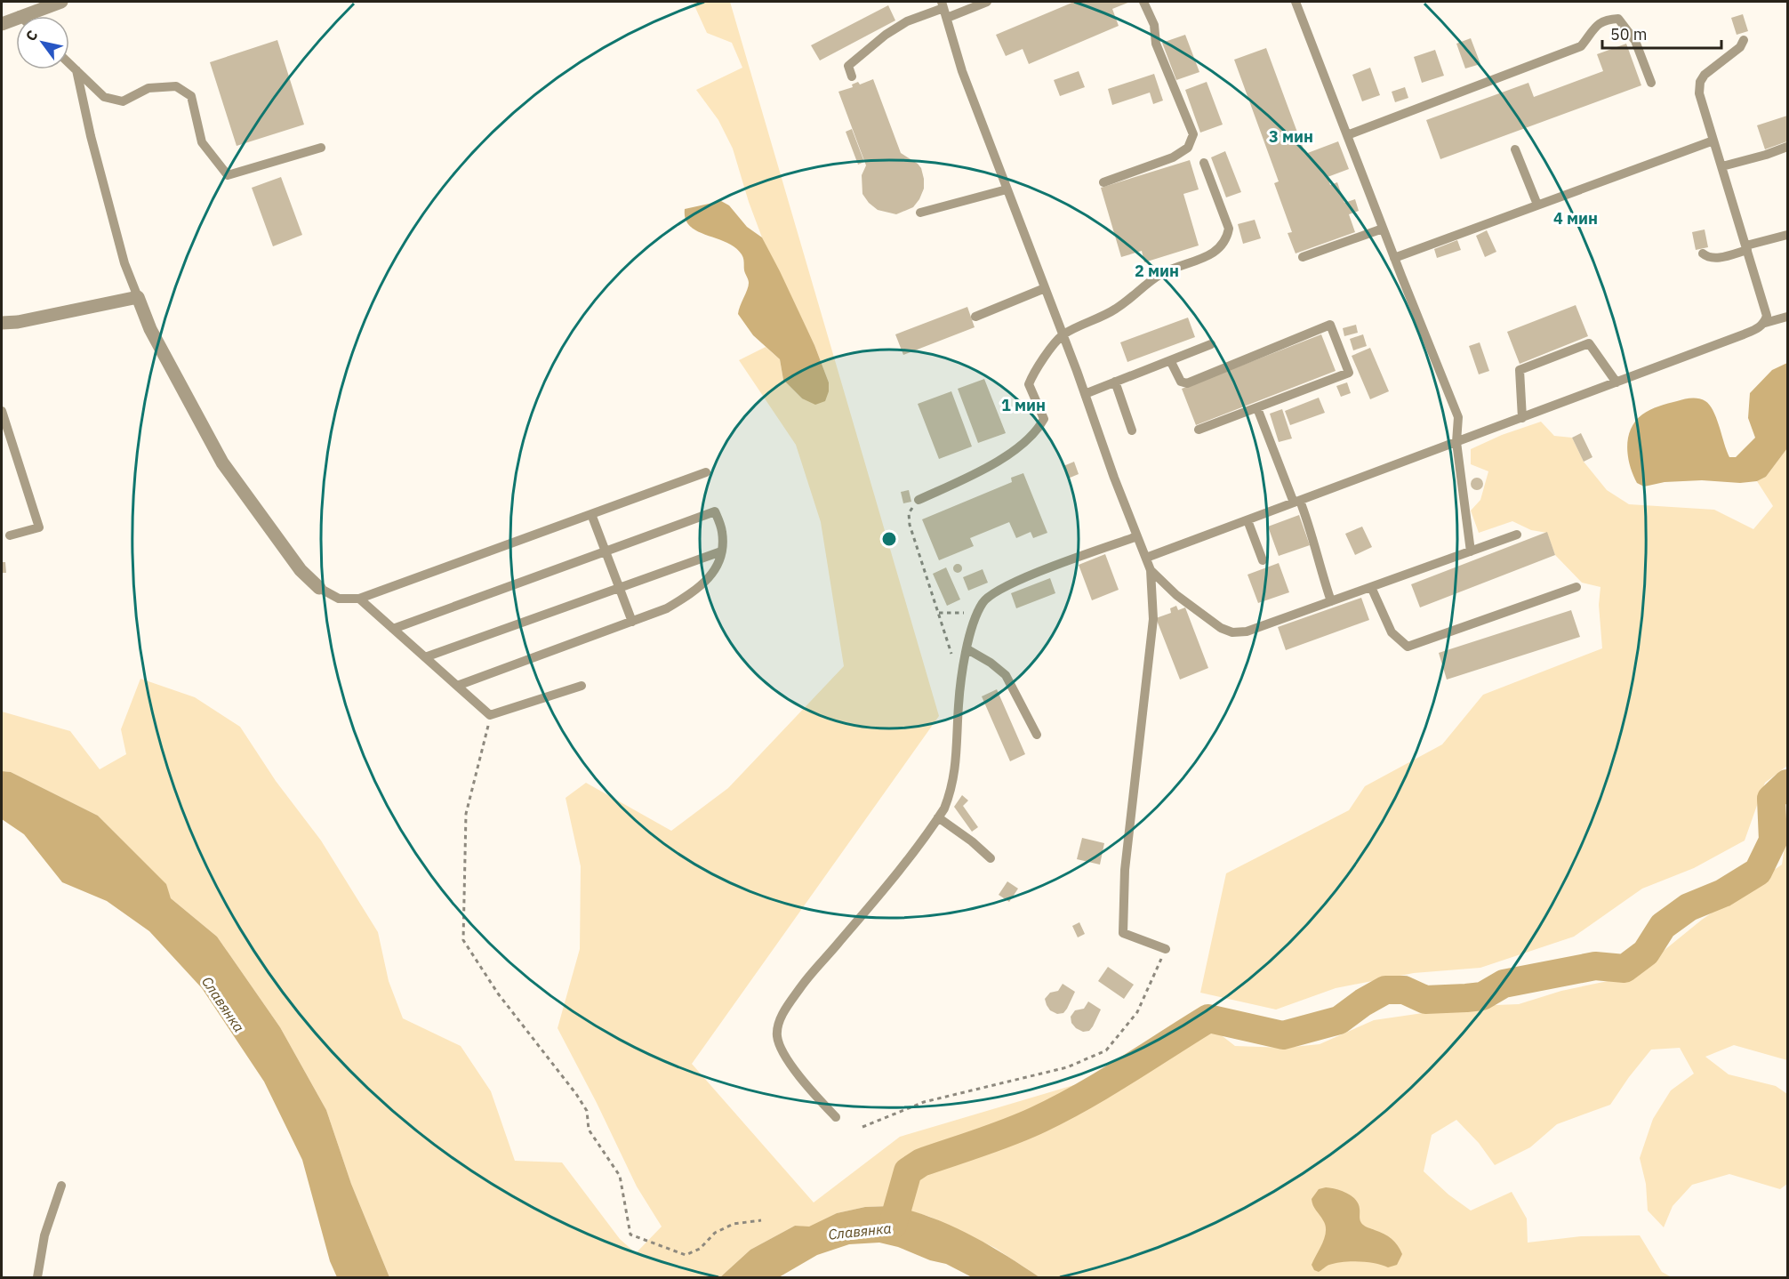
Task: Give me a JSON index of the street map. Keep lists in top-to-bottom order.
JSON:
{
  "water": ["Славянка"],
  "scale_bar": "50 m",
  "north": "top left",
  "rings": [
    "3 мин",
    "4 мин",
    "2 мин",
    "1 мин"
  ]
}
